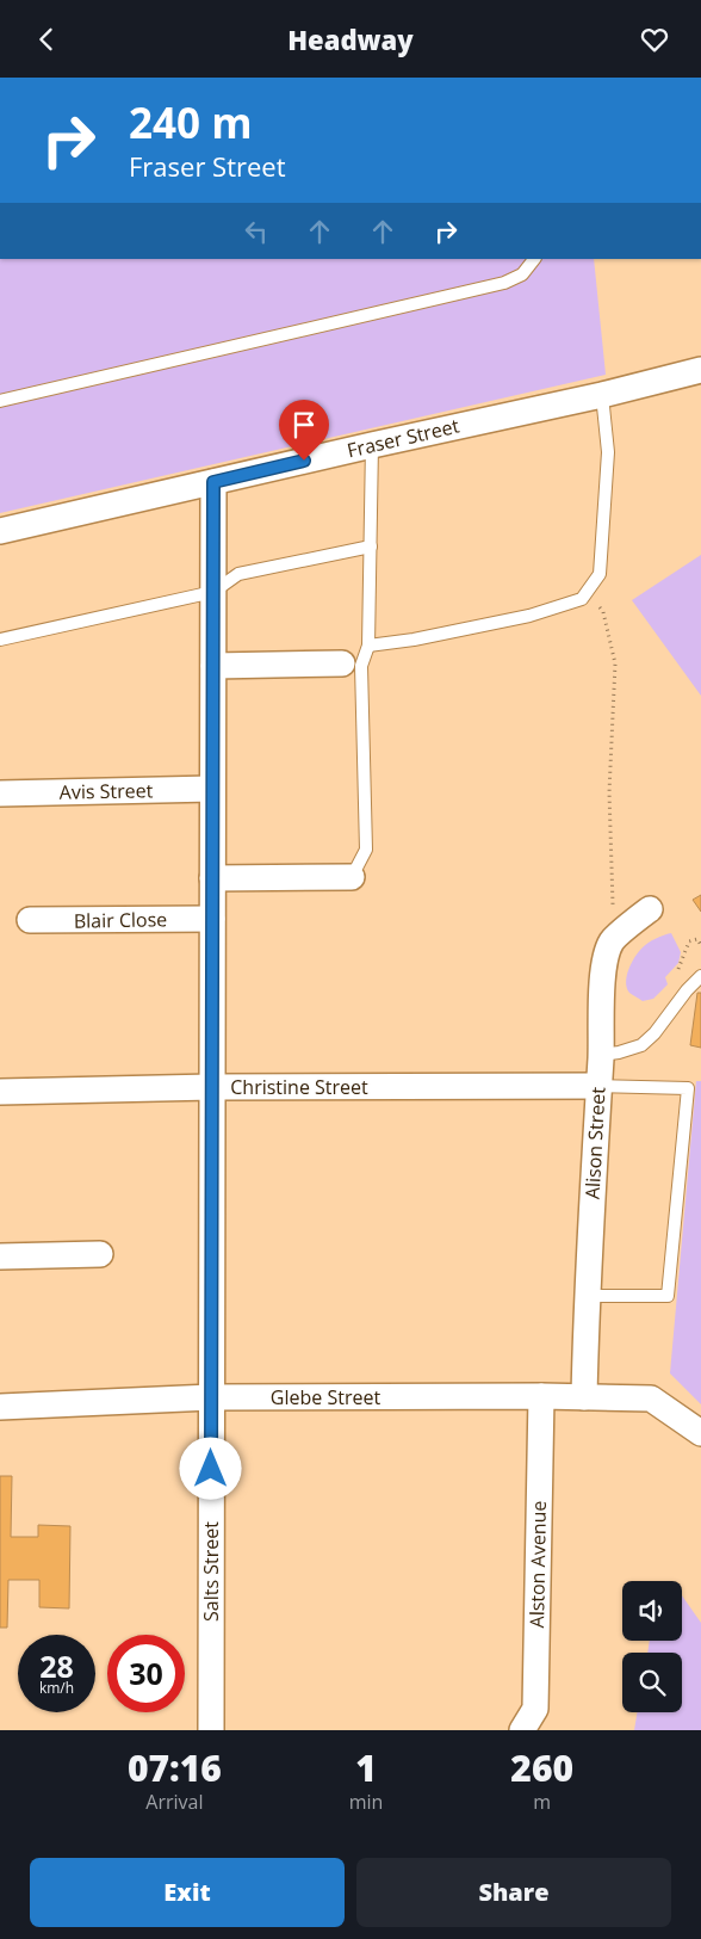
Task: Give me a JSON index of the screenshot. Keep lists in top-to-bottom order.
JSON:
{
  "streets": {
    "street": [
      "Fraser Street",
      "Avis Street",
      "Blair Close",
      "Christine Street",
      "Alison Street",
      "Glebe Street",
      "Alston Avenue",
      "Salts Street"
    ]
  },
  "crossings": [
    ["Fraser Street", "Salts Street"],
    ["Avis Street", "Salts Street"],
    ["Blair Close", "Salts Street"],
    ["Christine Street", "Alison Street"],
    ["Christine Street", "Salts Street"],
    ["Alison Street", "Glebe Street"],
    ["Glebe Street", "Alston Avenue"],
    ["Glebe Street", "Salts Street"]
  ],
  "page": {
    "header": "Headway",
    "turn": ["240 m", "Fraser Street"],
    "speed": "28 km/h",
    "limit": "30",
    "eta": [
      "07:16",
      "Arrival",
      "1",
      "min",
      "260",
      "m"
    ],
    "buttons": ["Exit", "Share"]
  }
}
